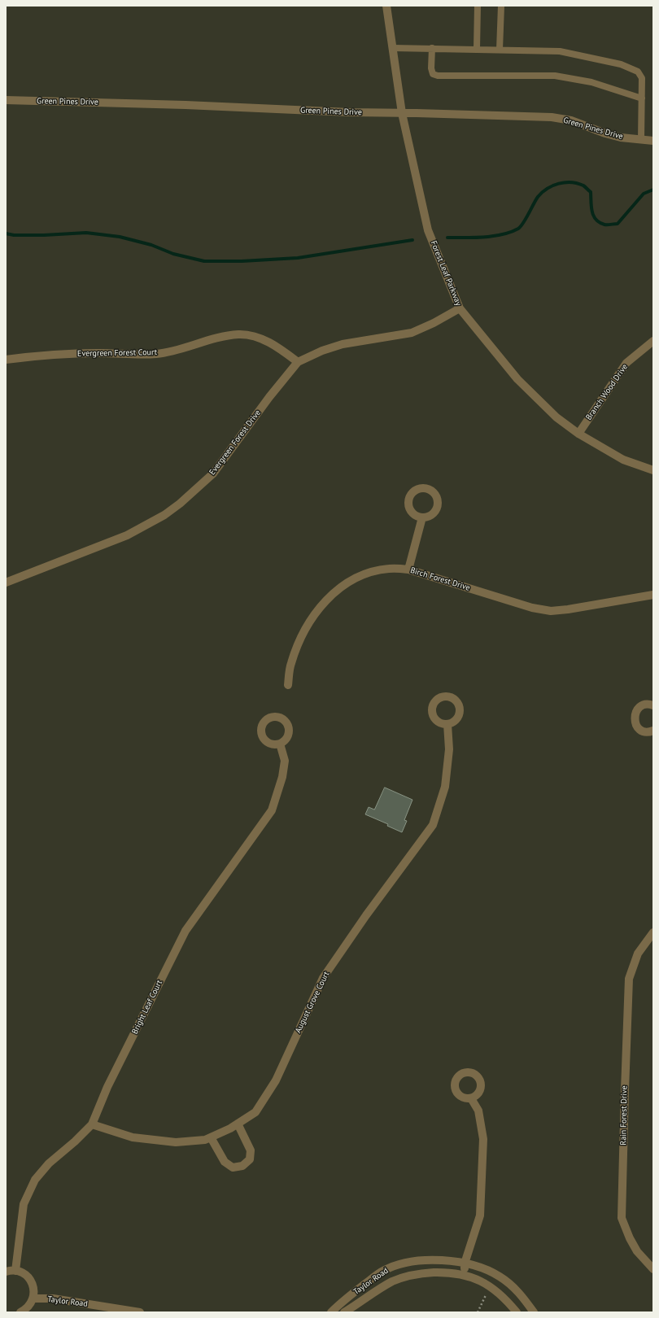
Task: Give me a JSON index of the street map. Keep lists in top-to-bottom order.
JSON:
{
  "streets": {
    "street": [
      "Green Pines Drive",
      "Forest Leaf Parkway",
      "Evergreen Forest Court",
      "Branch Wood Drive",
      "Evergreen Forest Drive",
      "Birch Forest Drive",
      "August Grove Court",
      "Bright Leaf Court",
      "Rain Forest Drive",
      "Taylor Road"
    ]
  },
  "crossings": [
    ["Green Pines Drive", "Forest Leaf Parkway"],
    ["Forest Leaf Parkway", "Branch Wood Drive"],
    ["Forest Leaf Parkway", "Evergreen Forest Drive"],
    ["Evergreen Forest Court", "Evergreen Forest Drive"],
    ["August Grove Court", "Bright Leaf Court"]
  ]
}
